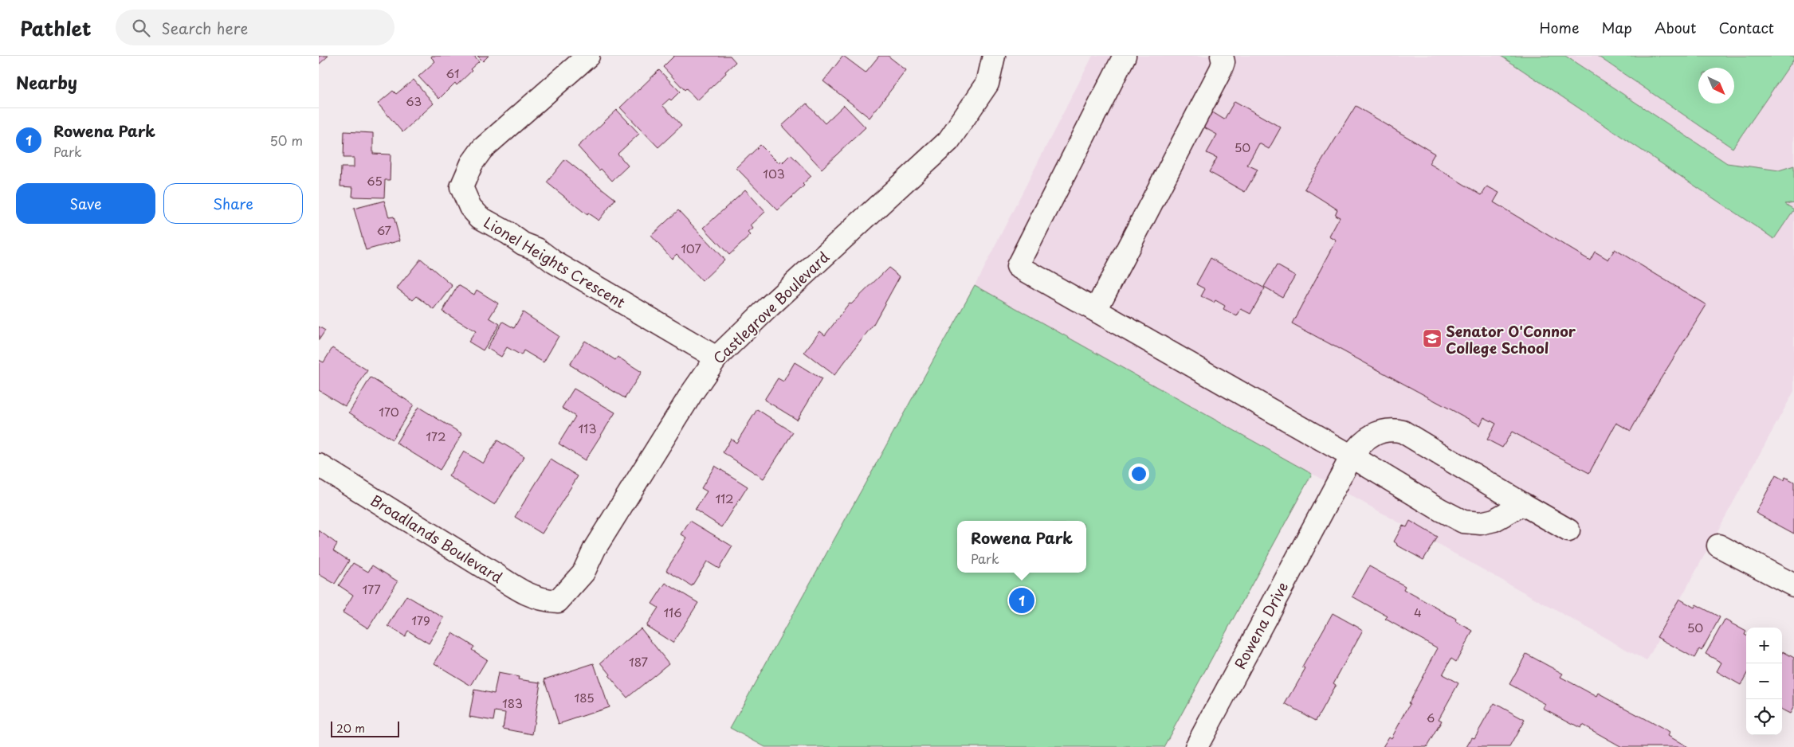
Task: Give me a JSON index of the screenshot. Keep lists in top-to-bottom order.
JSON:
{
  "streets": {
    "street": [
      "Lionel Heights Crescent",
      "Castlegrove Boulevard",
      "Broadlands Boulevard",
      "Rowena Drive"
    ]
  },
  "crossings": [
    ["Lionel Heights Crescent", "Castlegrove Boulevard"],
    ["Castlegrove Boulevard", "Broadlands Boulevard"]
  ],
  "places": {
    "school or university": ["Senator O'Connor College School"]
  },
  "house_numbers": [
    "61",
    "63",
    "50",
    "103",
    "65",
    "67",
    "107",
    "170",
    "113",
    "172",
    "112",
    "177",
    "116",
    "4",
    "179",
    "50",
    "187",
    "185",
    "183",
    "6"
  ],
  "scale_bar": "20 m",
  "north": "bottom right",
  "page": {
    "header": "Pathlet",
    "search": "Search here",
    "nav": [
      "Home",
      "Map",
      "About",
      "Contact"
    ],
    "heading": "Nearby",
    "list": [
      {
        "mark": "1",
        "name": "Rowena Park",
        "note": "Park",
        "value": "50 m"
      }
    ],
    "buttons": ["Save", "Share"],
    "popup": ["Rowena Park", "Park"],
    "pins": "1",
    "map_buttons": ["+", "−"],
    "scale": "20 m"
  }
}
